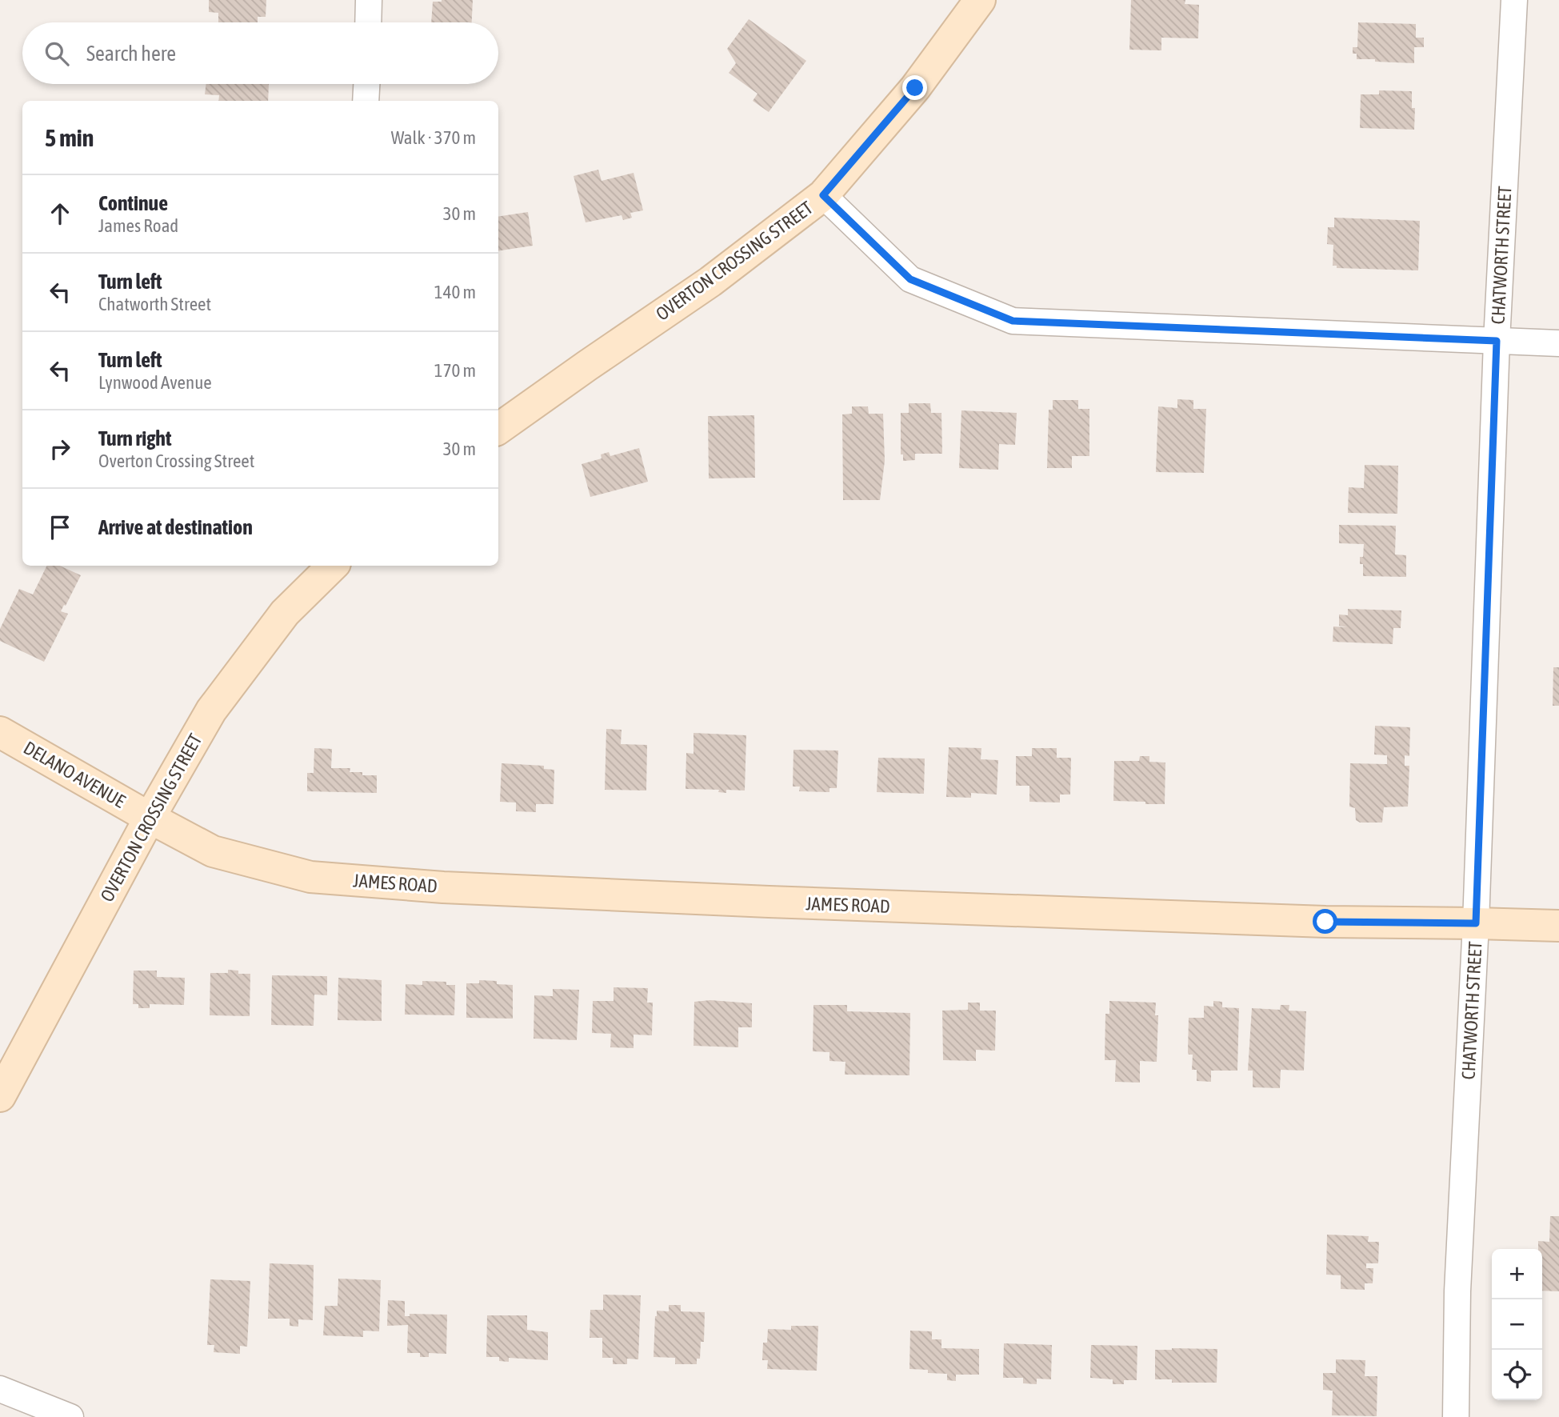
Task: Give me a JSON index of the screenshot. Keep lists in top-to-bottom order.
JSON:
{
  "streets": {
    "main road": ["OVERTON CROSSING STREET", "DELANO AVENUE", "JAMES ROAD"],
    "street": ["CHATWORTH STREET"]
  },
  "crossings": [
    ["CHATWORTH STREET", "JAMES ROAD"],
    ["OVERTON CROSSING STREET", "DELANO AVENUE"],
    ["OVERTON CROSSING STREET", "JAMES ROAD"],
    ["DELANO AVENUE", "JAMES ROAD"]
  ],
  "page": {
    "search": "Search here",
    "heading": ["5 min", "Walk · 370 m"],
    "list": [
      ["Continue", "James Road", "30 m"],
      ["Turn left", "Chatworth Street", "140 m"],
      ["Turn left", "Lynwood Avenue", "170 m"],
      ["Turn right", "Overton Crossing Street", "30 m"],
      "Arrive at destination"
    ],
    "map_buttons": ["+", "−"]
  }
}
